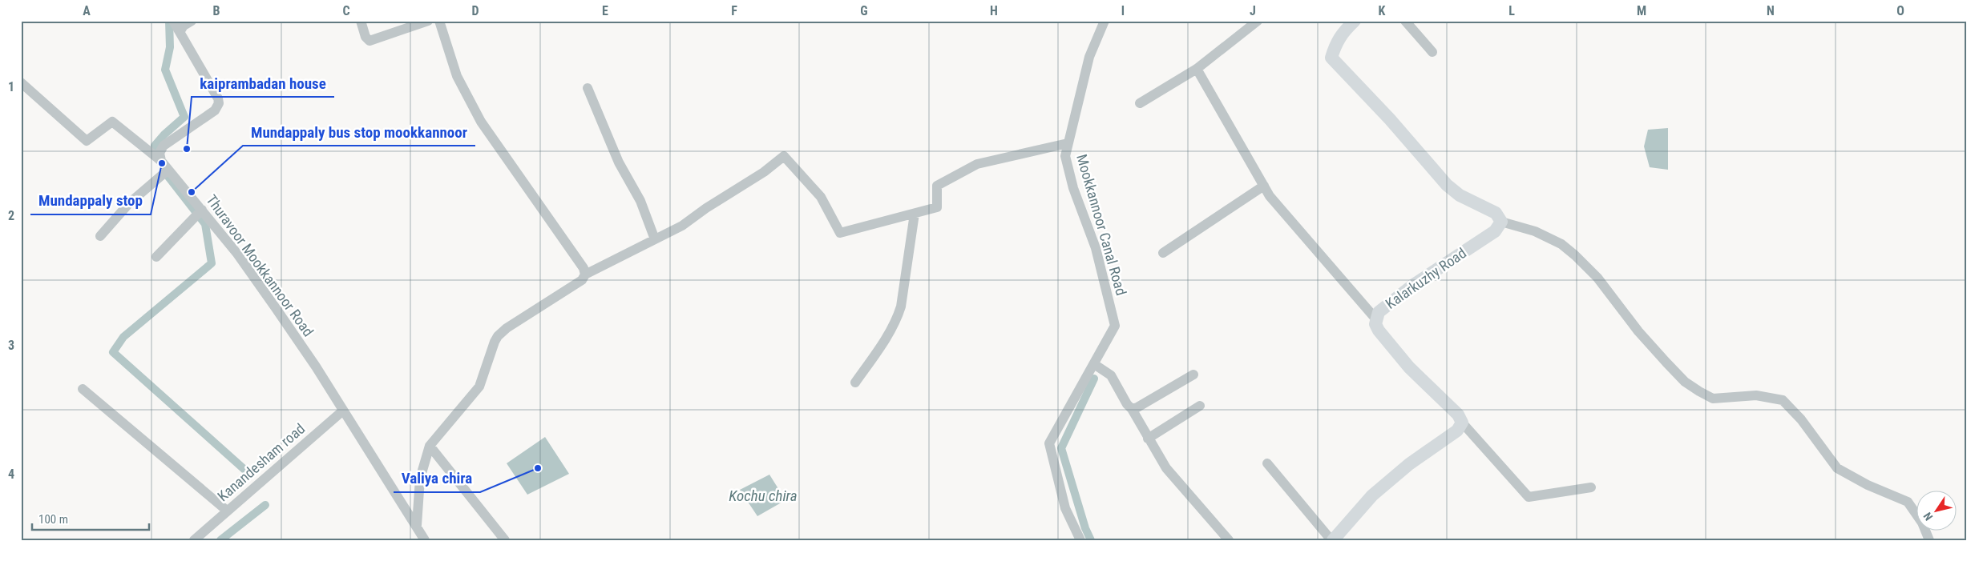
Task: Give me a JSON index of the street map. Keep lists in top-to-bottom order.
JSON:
{
  "streets": {
    "main road": ["Kalarkuzhy Road"],
    "street": ["Mookkannoor Canal Road", "Thuravoor Mookkannoor Road", "Kanandesham road"]
  },
  "crossings": [
    ["Thuravoor Mookkannoor Road", "Kanandesham road"]
  ],
  "water": ["Kochu chira"],
  "places": [
    "kaiprambadan house",
    "Mundappaly stop",
    "Mundappaly bus stop mookkannoor",
    "Valiya chira"
  ],
  "scale_bar": "100 m",
  "north": "bottom left",
  "grid": {
    "columns": [
      "A",
      "B",
      "C",
      "D",
      "E",
      "F",
      "G",
      "H",
      "I",
      "J",
      "K",
      "L",
      "M",
      "N",
      "O"
    ],
    "rows": [
      "1",
      "2",
      "3",
      "4"
    ]
  }
}
